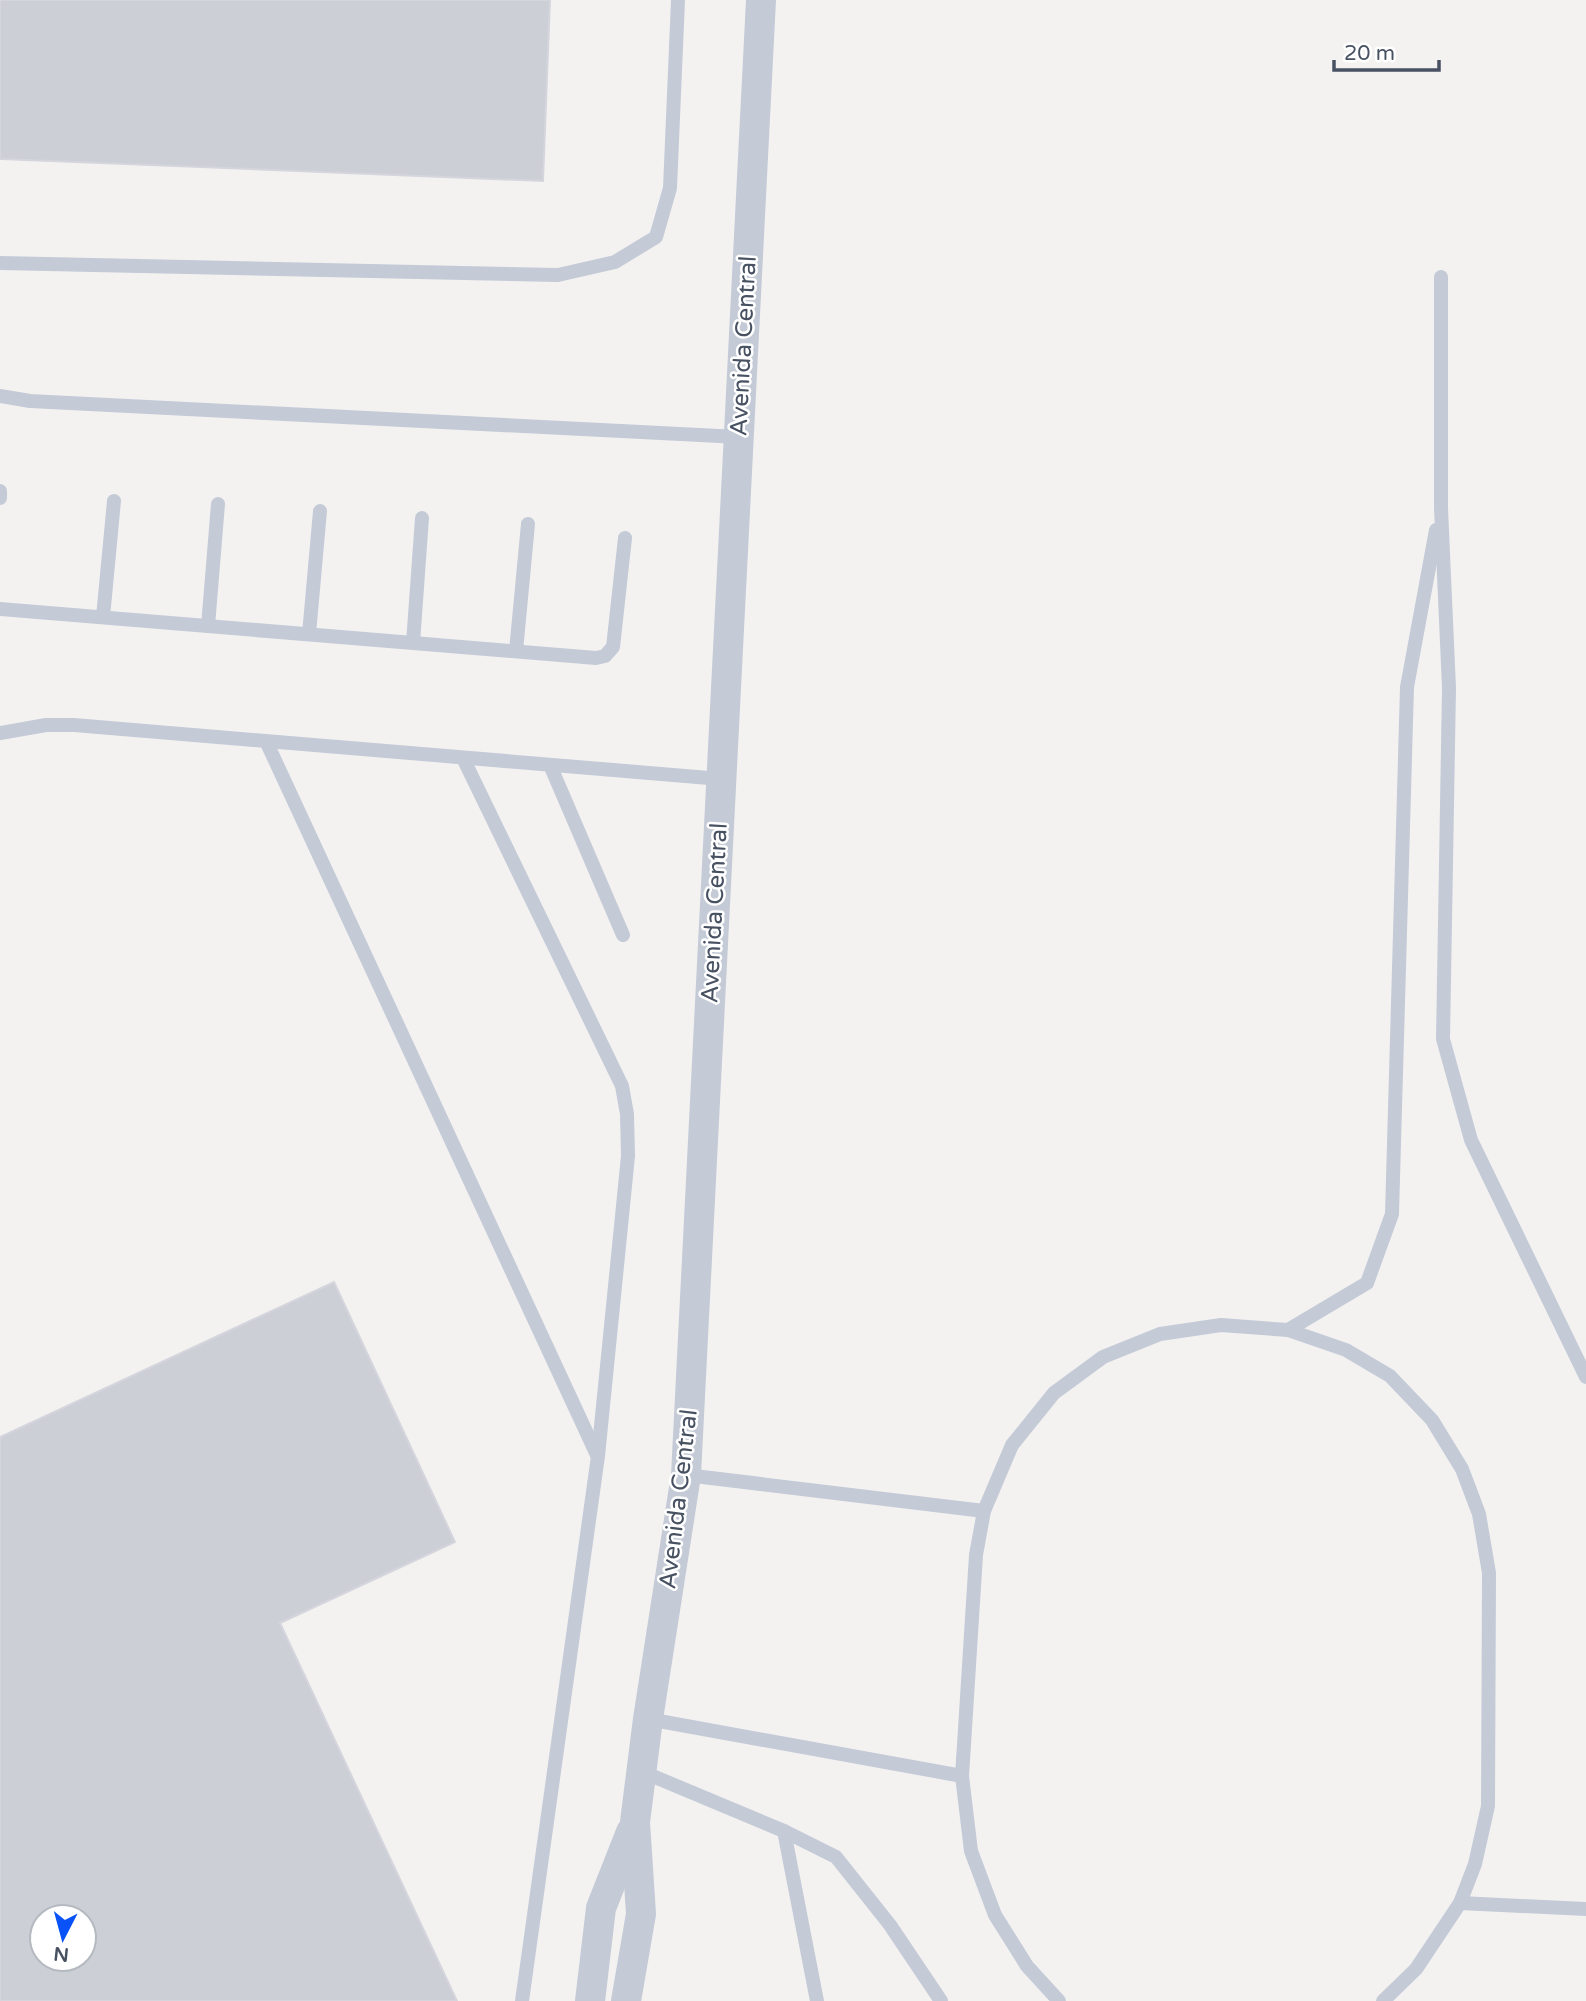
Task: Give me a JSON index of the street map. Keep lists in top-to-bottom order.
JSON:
{
  "streets": {
    "street": ["Avenida Central"]
  },
  "scale_bar": "20 m",
  "north": "bottom"
}
